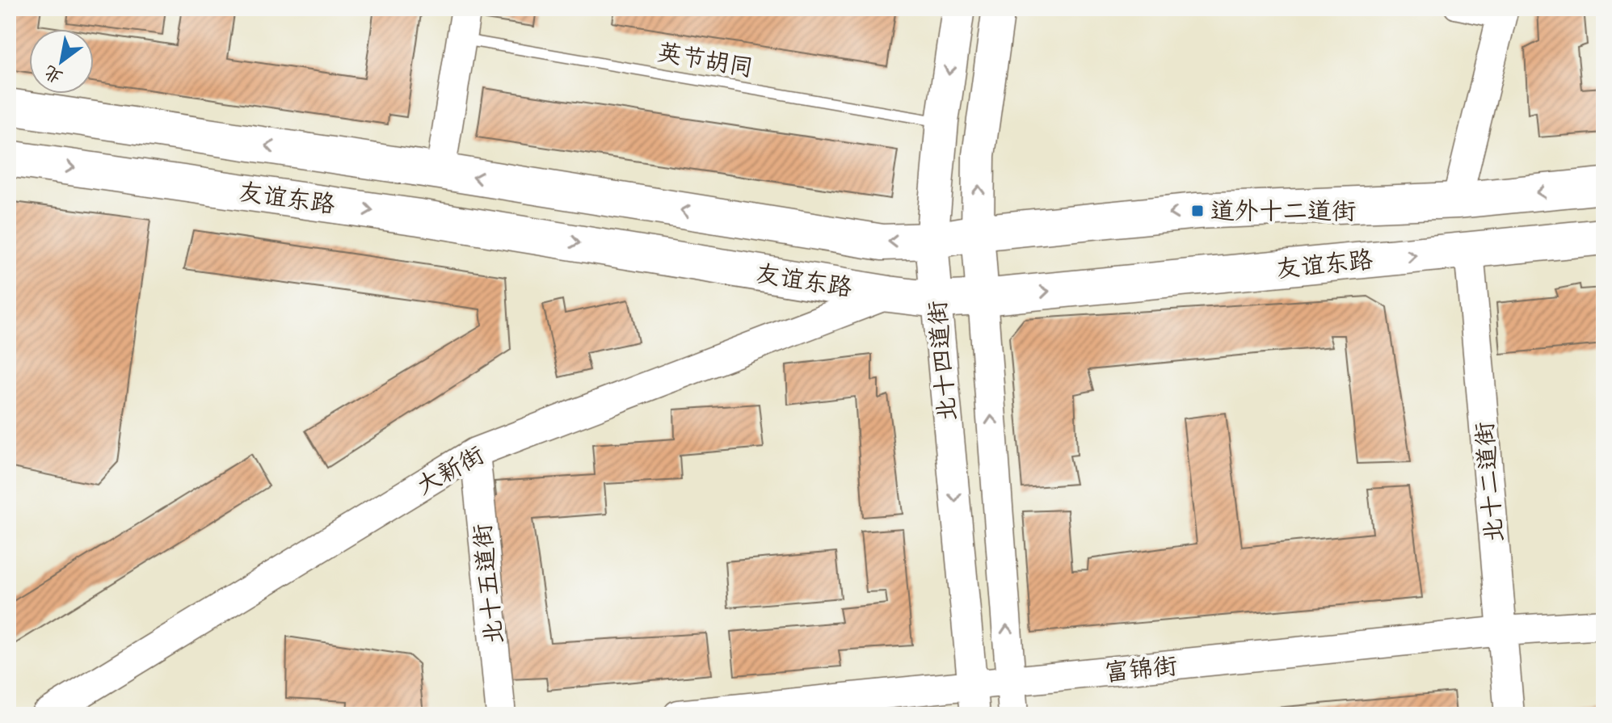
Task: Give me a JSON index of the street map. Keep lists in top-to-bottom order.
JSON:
{
  "streets": {
    "highway": ["友谊东路"],
    "main road": ["北十四道街"],
    "street": [
      "大新街",
      "北十二道街",
      "北十五道街",
      "富锦街"
    ],
    "lane": ["英节胡同"]
  },
  "crossings": [
    ["英节胡同", "北十四道街"],
    ["友谊东路", "北十四道街"],
    ["友谊东路", "大新街"],
    ["友谊东路", "北十二道街"],
    ["北十四道街", "富锦街"],
    ["大新街", "北十五道街"],
    ["北十二道街", "富锦街"]
  ],
  "places": {
    "transit": ["道外十二道街"]
  },
  "north": "bottom left"
}
